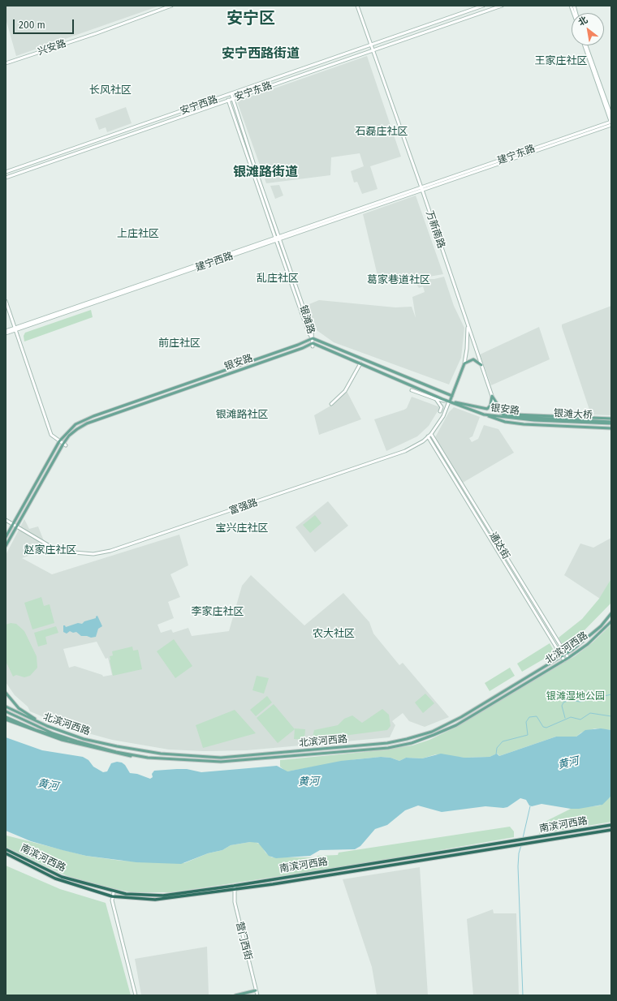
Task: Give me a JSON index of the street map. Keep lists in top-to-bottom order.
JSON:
{
  "streets": {
    "highway": ["南滨河西路"],
    "main road": [
      "兴安路",
      "安宁东路",
      "安宁西路",
      "建宁东路",
      "万新南路",
      "建宁西路",
      "银滩路",
      "银安路",
      "银滩大桥",
      "富强路",
      "通达街",
      "北滨河西路",
      "营门西街"
    ]
  },
  "crossings": [
    ["安宁东路", "万新南路"],
    ["安宁西路", "万新南路"],
    ["建宁东路", "万新南路"],
    ["建宁东路", "建宁西路"],
    ["万新南路", "建宁西路"],
    ["万新南路", "银安路"],
    ["建宁西路", "银滩路"],
    ["银滩路", "银安路"],
    ["银安路", "银滩大桥"],
    ["银安路", "富强路"],
    ["富强路", "通达街"],
    ["通达街", "北滨河西路"],
    ["南滨河西路", "营门西街"]
  ],
  "districts": [
    "安宁区",
    "安宁西路街道",
    "王家庄社区",
    "长风社区",
    "石磊庄社区",
    "银滩路街道",
    "上庄社区",
    "乱庄社区",
    "葛家巷道社区",
    "前庄社区",
    "银滩路社区",
    "宝兴庄社区",
    "赵家庄社区",
    "李家庄社区",
    "农大社区"
  ],
  "water": ["黄河"],
  "parks": ["银滩湿地公园"],
  "scale_bar": "200 m",
  "north": "top left"
}
